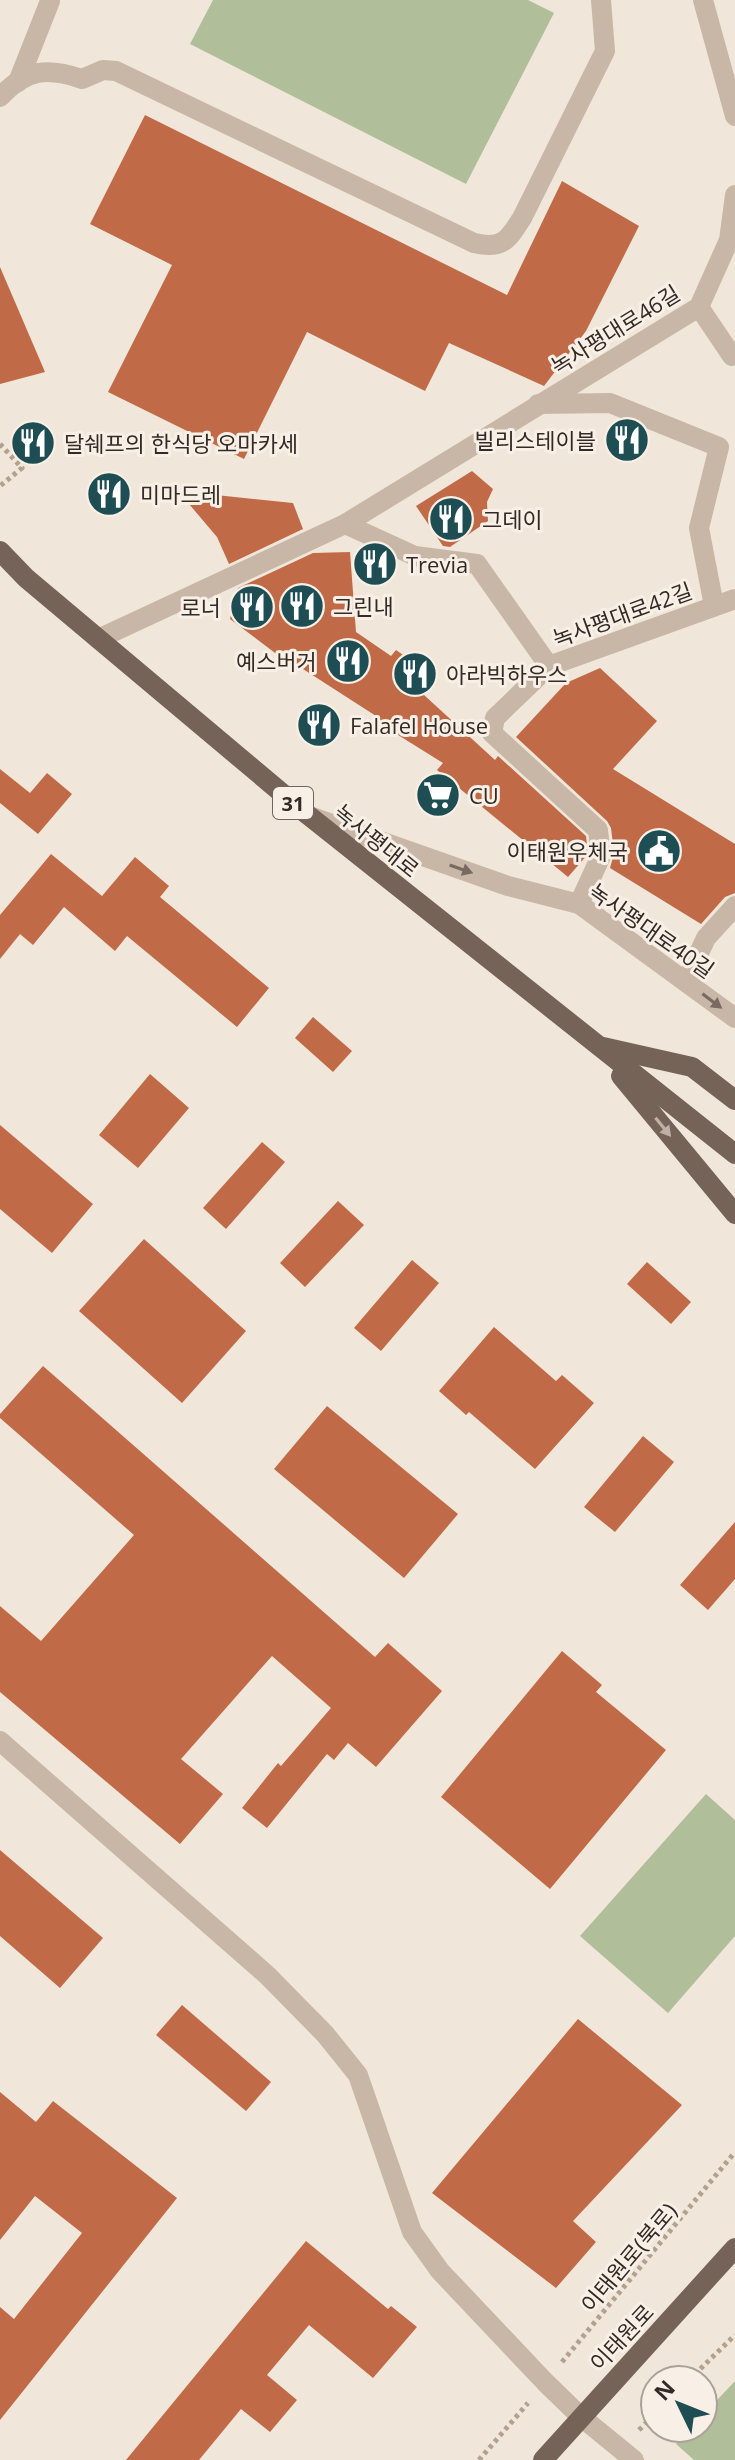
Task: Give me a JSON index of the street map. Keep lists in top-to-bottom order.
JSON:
{
  "streets": {
    "main road": ["31", "녹사평대로", "이태원로"],
    "street": ["녹사평대로46길", "녹사평대로42길", "녹사평대로40길"],
    "path": ["이태원로(북로)"]
  },
  "crossings": [
    ["녹사평대로46길", "녹사평대로42길"],
    ["녹사평대로46길", "녹사평대로"],
    ["녹사평대로42길", "녹사평대로40길"],
    ["녹사평대로", "녹사평대로40길"]
  ],
  "one_way": ["녹사평대로40길"],
  "places": {
    "restaurant": [
      "빌리스테이블",
      "달쉐프의 한식당 오마카세",
      "미마드레",
      "그데이",
      "Trevia",
      "그린내",
      "로너",
      "예스버거",
      "아라빅하우스",
      "Falafel House"
    ],
    "supermarket": ["CU"],
    "public building": ["이태원우체국"]
  },
  "north": "top left"
}
